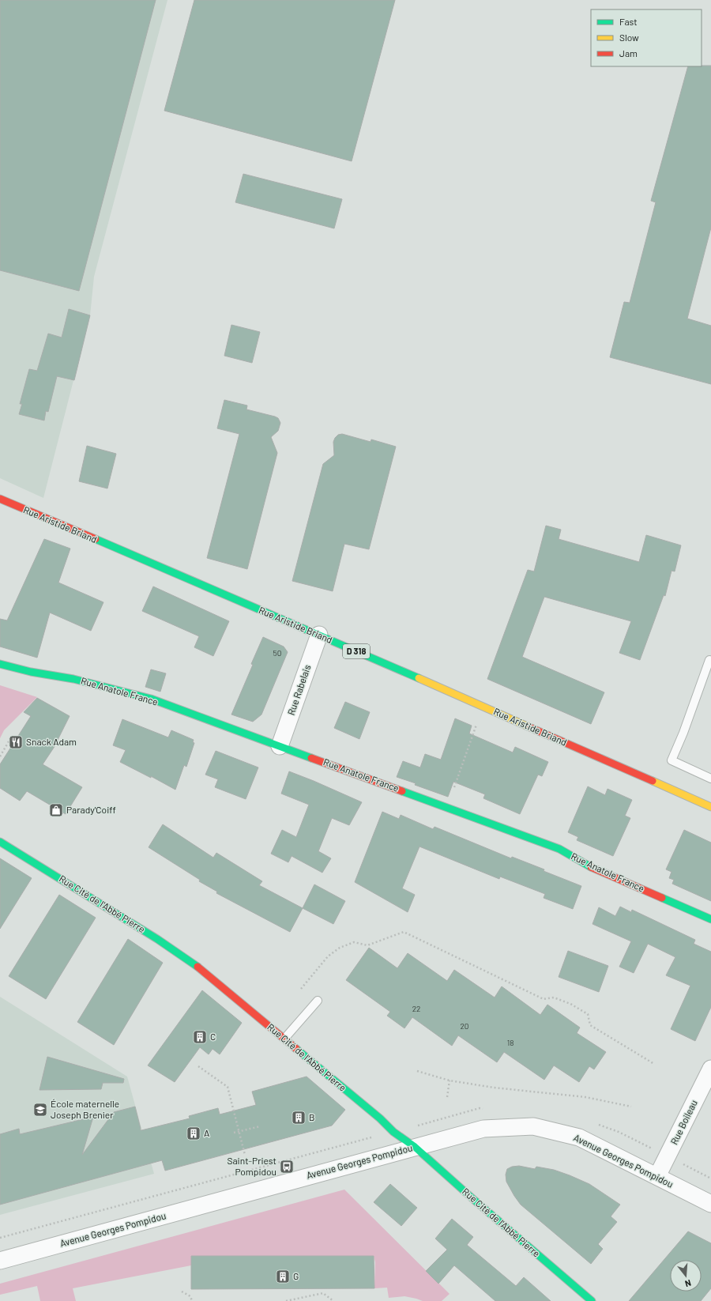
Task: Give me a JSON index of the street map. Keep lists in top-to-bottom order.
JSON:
{
  "streets": {
    "street": [
      "Rue Aristide Briand",
      "D 318",
      "Rue Rabelais",
      "Rue Anatole France",
      "Rue Cité de l'Abbé Pierre",
      "Rue Boileau",
      "Avenue Georges Pompidou"
    ]
  },
  "crossings": [
    ["Rue Aristide Briand", "Rue Rabelais"],
    ["Rue Rabelais", "Rue Anatole France"],
    ["Rue Cité de l'Abbé Pierre", "Avenue Georges Pompidou"],
    ["Rue Boileau", "Avenue Georges Pompidou"]
  ],
  "places": {
    "restaurant": ["Snack Adam"],
    "shop": ["Parady'Coiff"],
    "building": [
      "C",
      "B",
      "A",
      "G"
    ],
    "school or university": ["École maternelle Joseph Brenier"],
    "bus stop": ["Saint-Priest Pompidou"]
  },
  "house_numbers": [
    "50",
    "22",
    "20",
    "18"
  ],
  "legend": ["Fast", "Slow", "Jam"],
  "north": "bottom"
}
